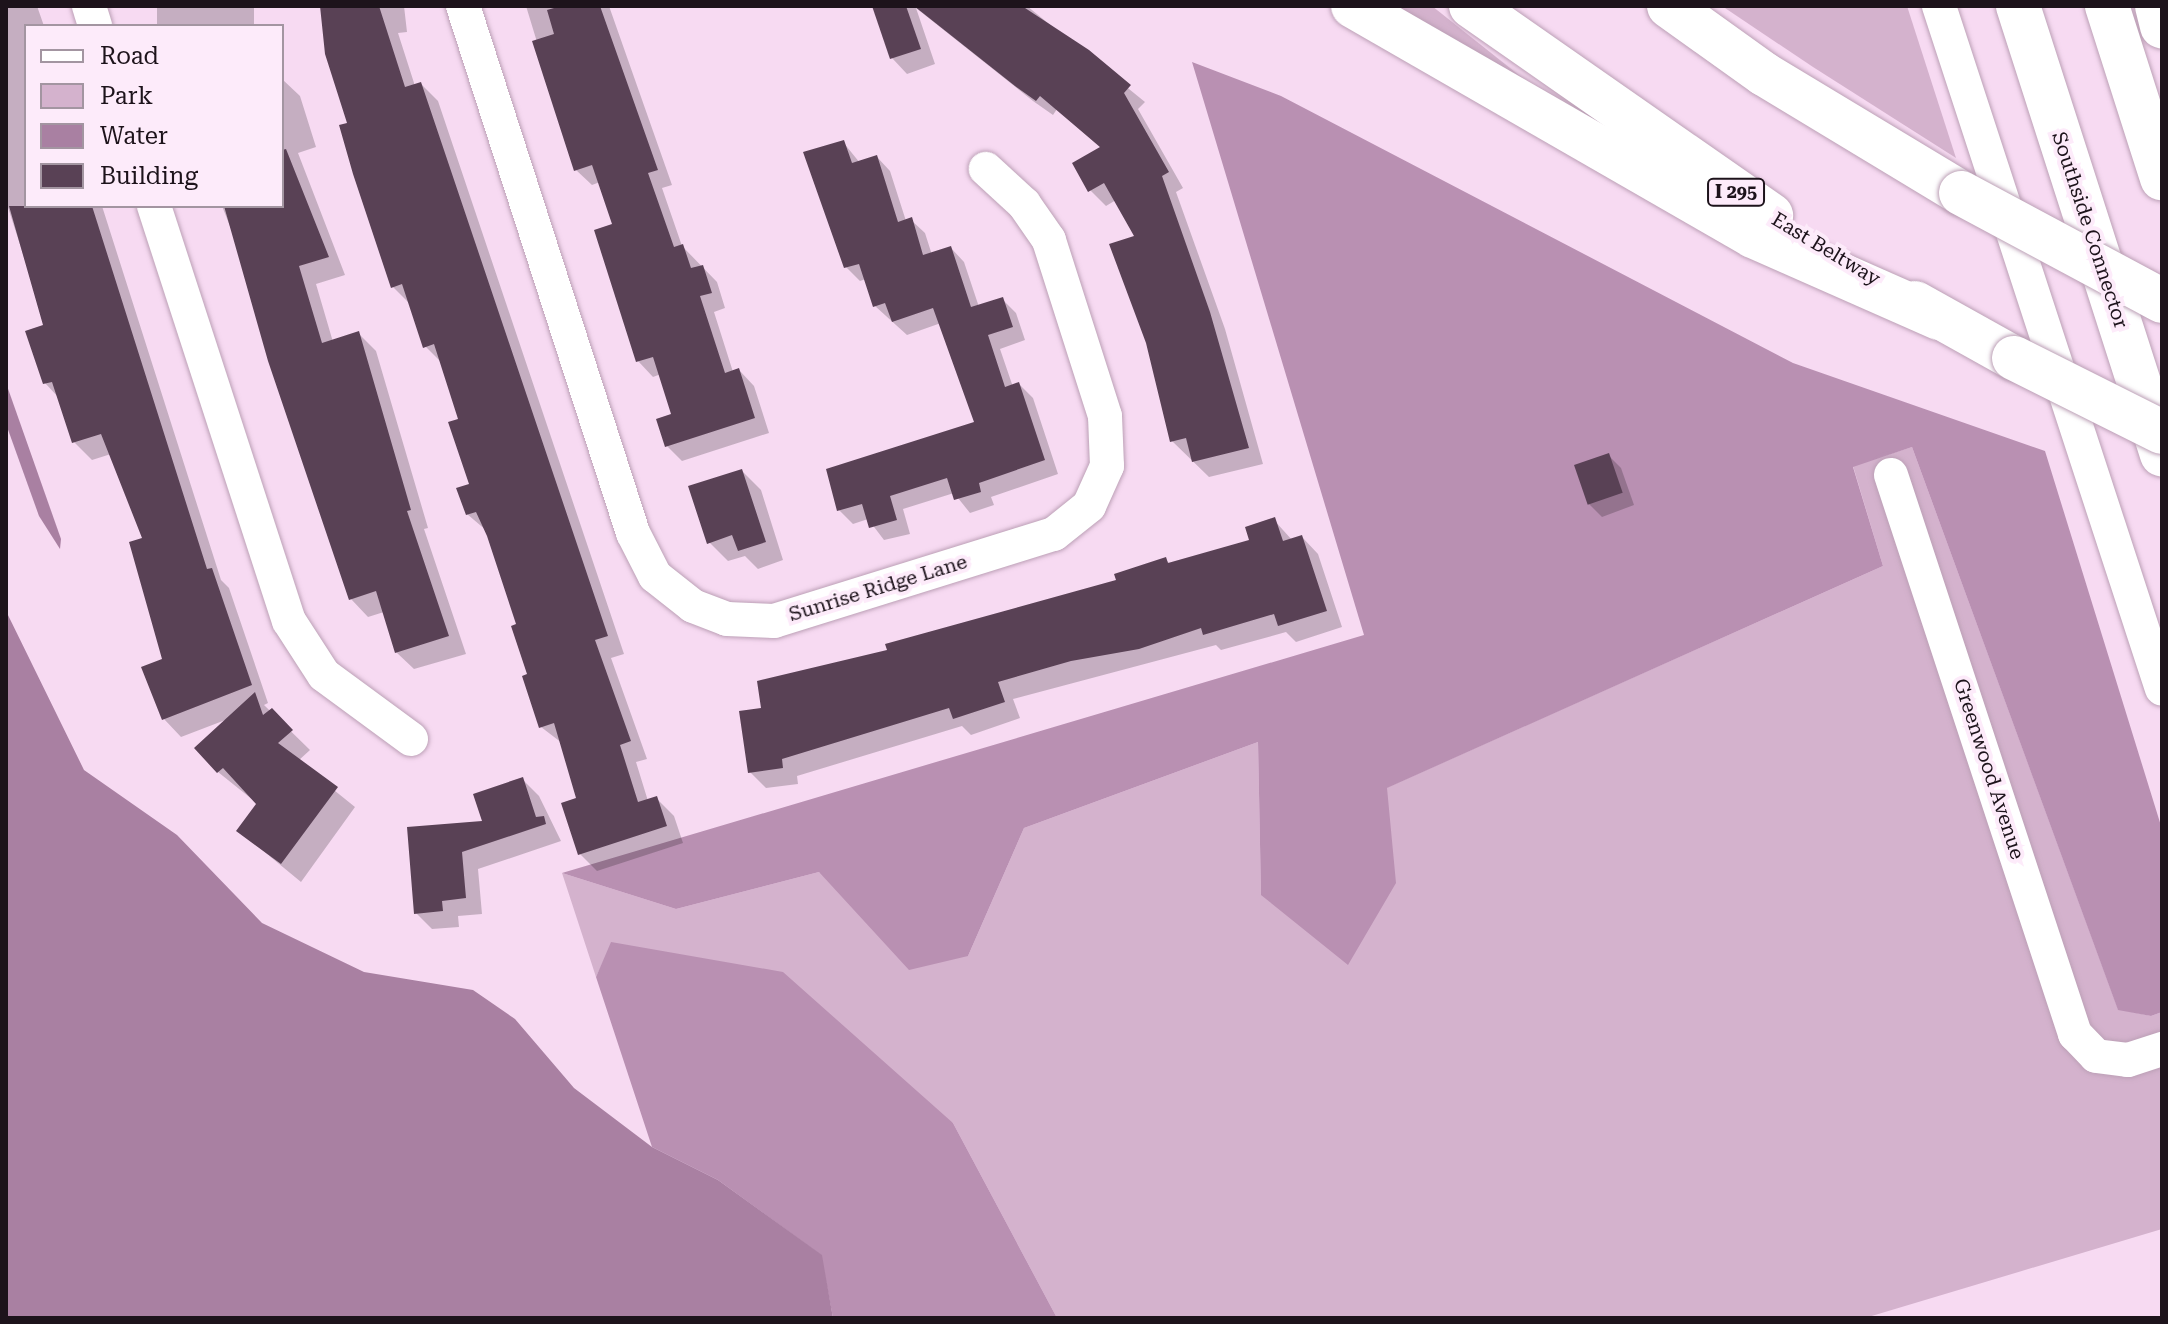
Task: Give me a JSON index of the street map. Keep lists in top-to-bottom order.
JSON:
{
  "streets": {
    "highway": ["I 295", "Southside Connector", "East Beltway"],
    "street": ["Sunrise Ridge Lane", "Greenwood Avenue"]
  },
  "legend": [
    "Road",
    "Park",
    "Water",
    "Building"
  ]
}
